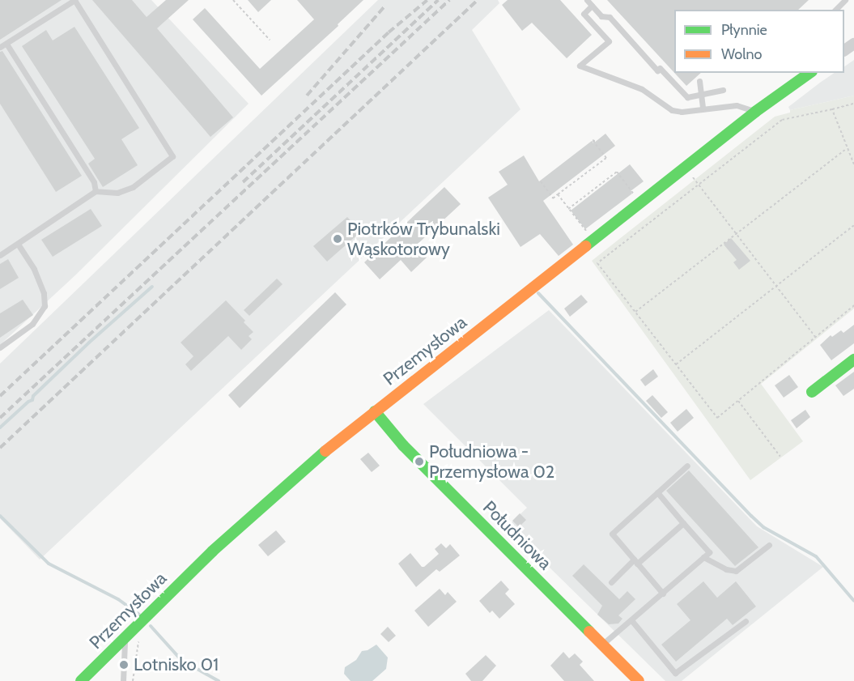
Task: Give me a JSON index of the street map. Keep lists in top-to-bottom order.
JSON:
{
  "streets": {
    "street": ["Przemysłowa", "Południowa"]
  },
  "crossings": [
    ["Przemysłowa", "Południowa"]
  ],
  "places": ["Piotrków Trybunalski Wąskotorowy", "Południowa - Przemysłowa 02", "Lotnisko 01"],
  "legend": ["Płynnie", "Wolno"]
}
